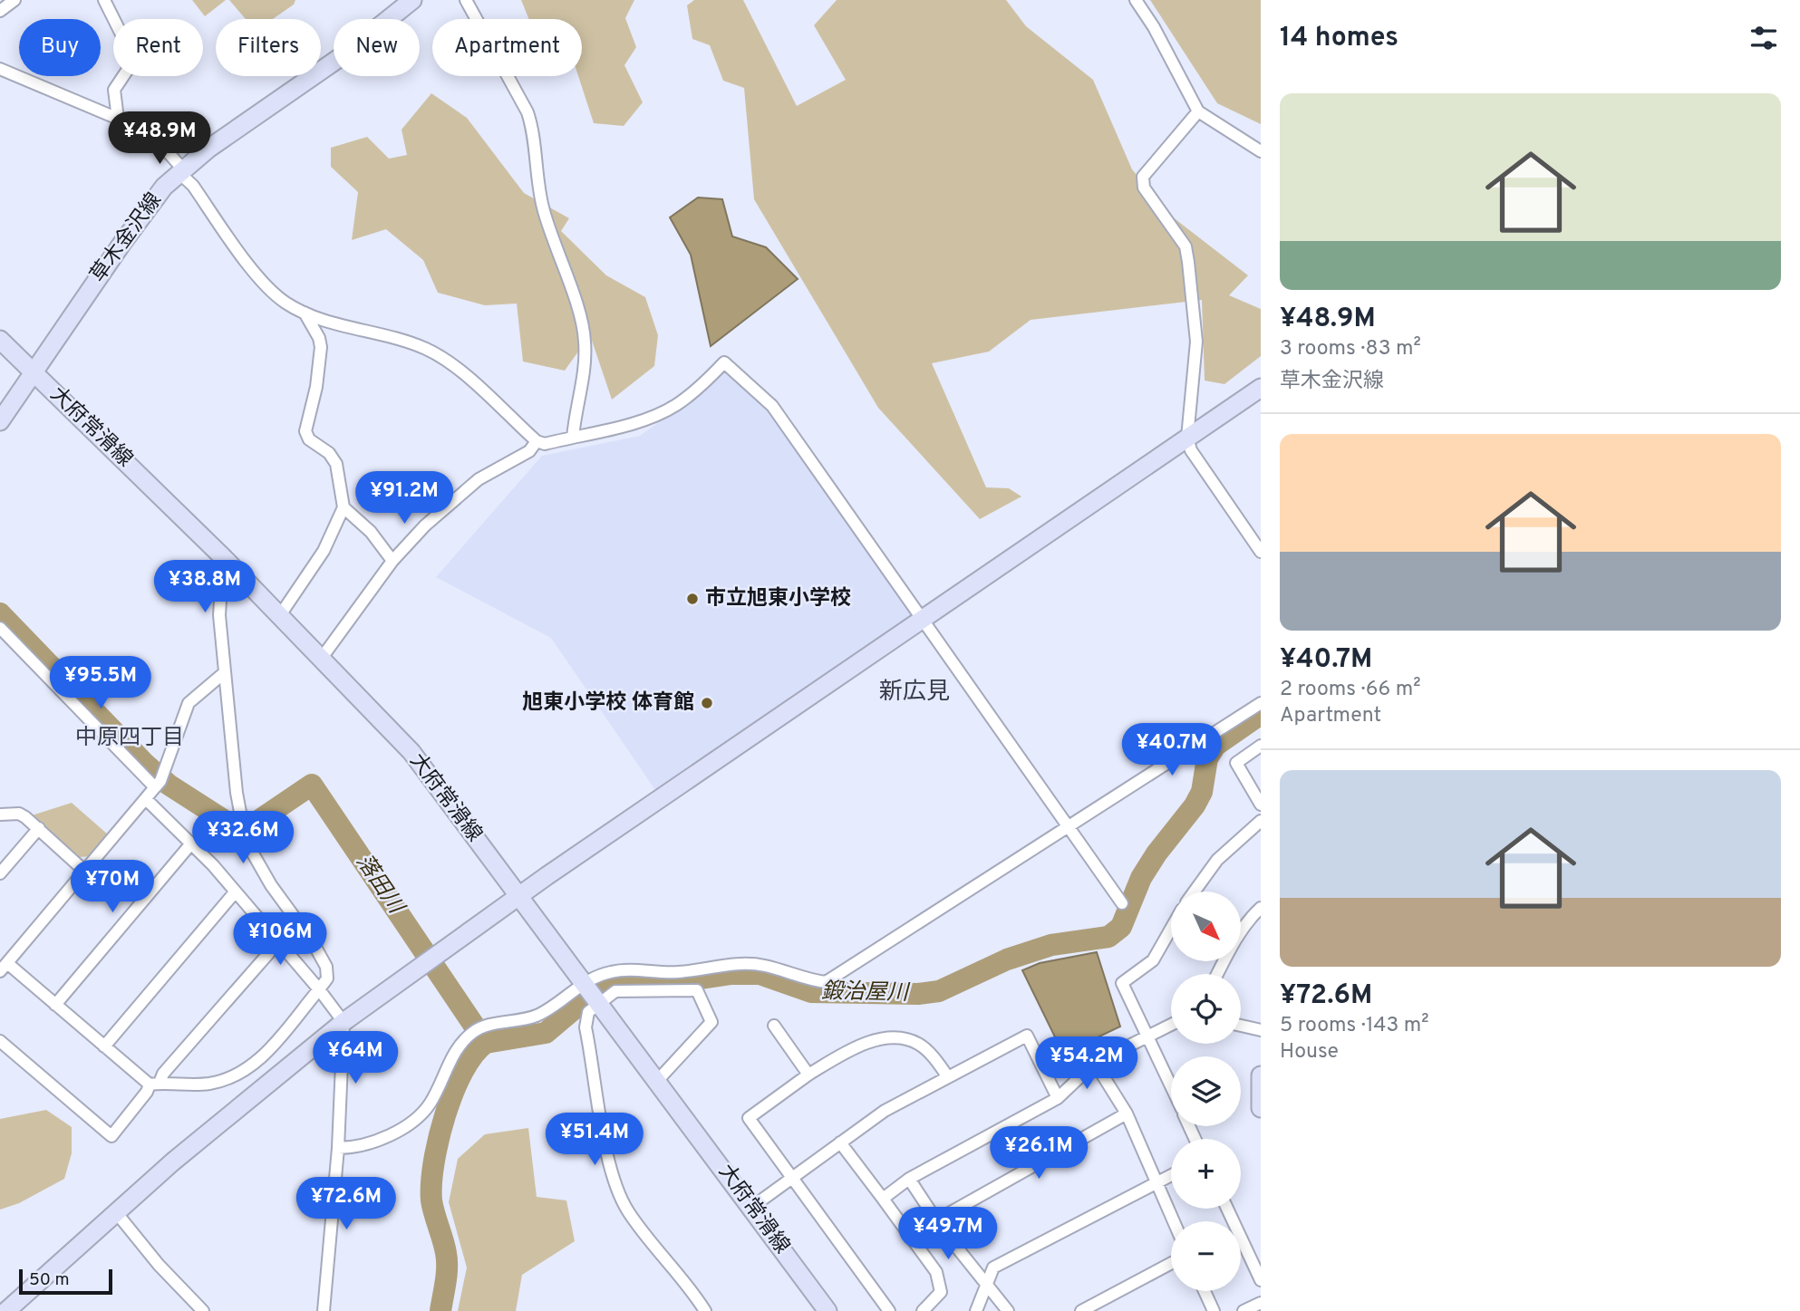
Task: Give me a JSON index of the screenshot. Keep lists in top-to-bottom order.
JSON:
{
  "streets": {
    "main road": ["草木金沢線", "大府常滑線"]
  },
  "crossings": [
    ["草木金沢線", "大府常滑線"]
  ],
  "districts": ["新広見", "中原四丁目"],
  "water": ["落田川", "鍛治屋川"],
  "places": ["市立旭東小学校", "旭東小学校 体育館"],
  "scale_bar": "50 m",
  "north": "bottom right",
  "page": {
    "heading": "14 homes",
    "chip": [
      "Buy",
      "Rent",
      "Filters",
      "New",
      "Apartment"
    ],
    "list": [
      {
        "name": "¥48.9M",
        "note": "3 rooms · 83 m² · 草木金沢線"
      },
      {
        "name": "¥40.7M",
        "note": "2 rooms · 66 m² · Apartment"
      },
      {
        "name": "¥72.6M",
        "note": "5 rooms · 143 m² · House"
      }
    ],
    "price": [
      "¥48.9M",
      "¥91.2M",
      "¥38.8M",
      "¥95.5M",
      "¥40.7M",
      "¥32.6M",
      "¥70M",
      "¥106M",
      "¥64M",
      "¥54.2M",
      "¥51.4M",
      "¥26.1M",
      "¥72.6M",
      "¥49.7M"
    ],
    "map_buttons": ["+", "−"],
    "scale": "50 m"
  }
}
